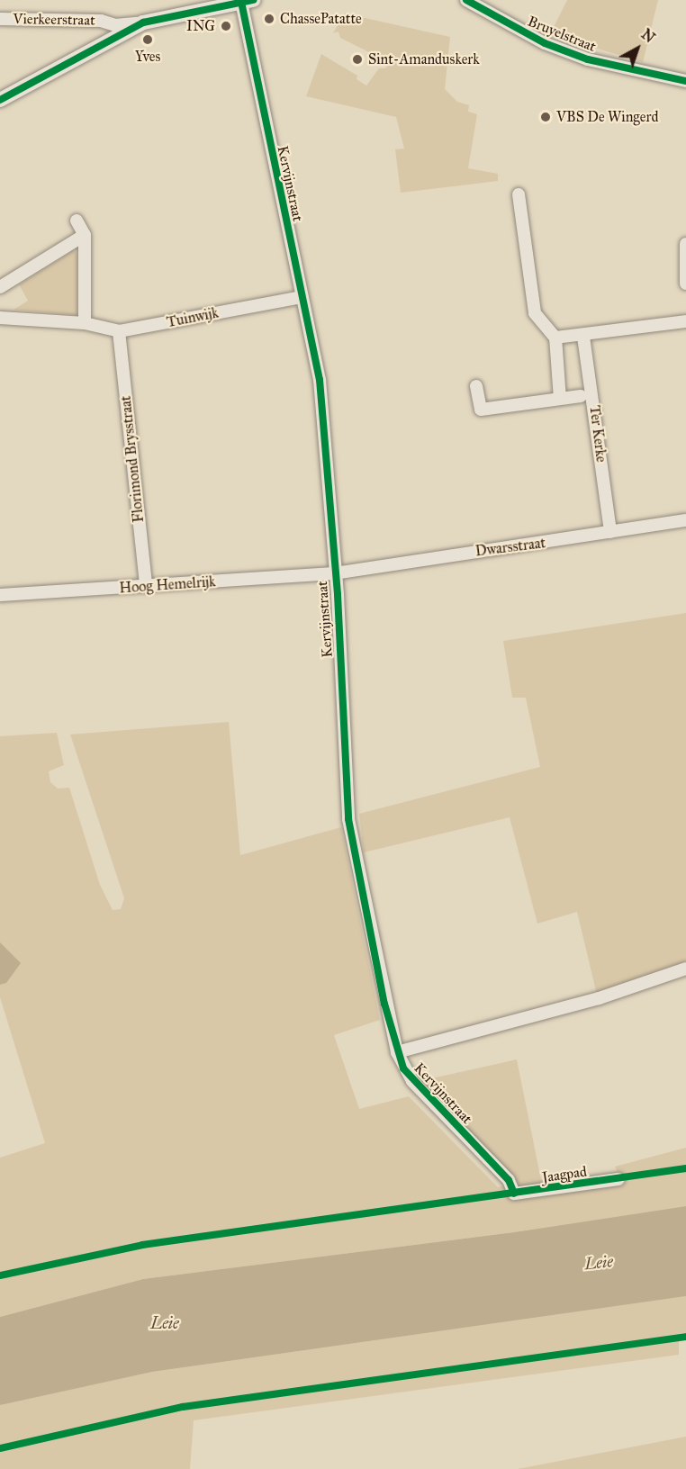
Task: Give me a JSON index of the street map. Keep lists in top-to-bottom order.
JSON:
{
  "streets": {
    "street": [
      "Vierkeerstraat",
      "Bruyelstraat",
      "Kervijnstraat",
      "Tuinwijk",
      "Ter Kerke",
      "Florimond Brysstraat",
      "Dwarsstraat",
      "Hoog Hemelrijk",
      "Jaagpad"
    ]
  },
  "crossings": [
    ["Kervijnstraat", "Tuinwijk"],
    ["Kervijnstraat", "Dwarsstraat"],
    ["Kervijnstraat", "Hoog Hemelrijk"],
    ["Kervijnstraat", "Jaagpad"],
    ["Tuinwijk", "Florimond Brysstraat"],
    ["Ter Kerke", "Dwarsstraat"],
    ["Florimond Brysstraat", "Hoog Hemelrijk"],
    ["Dwarsstraat", "Hoog Hemelrijk"]
  ],
  "water": ["Leie"],
  "places": [
    "ChassePatatte",
    "ING",
    "Yves",
    "Sint-Amanduskerk",
    "VBS De Wingerd"
  ],
  "north": "top right"
}
